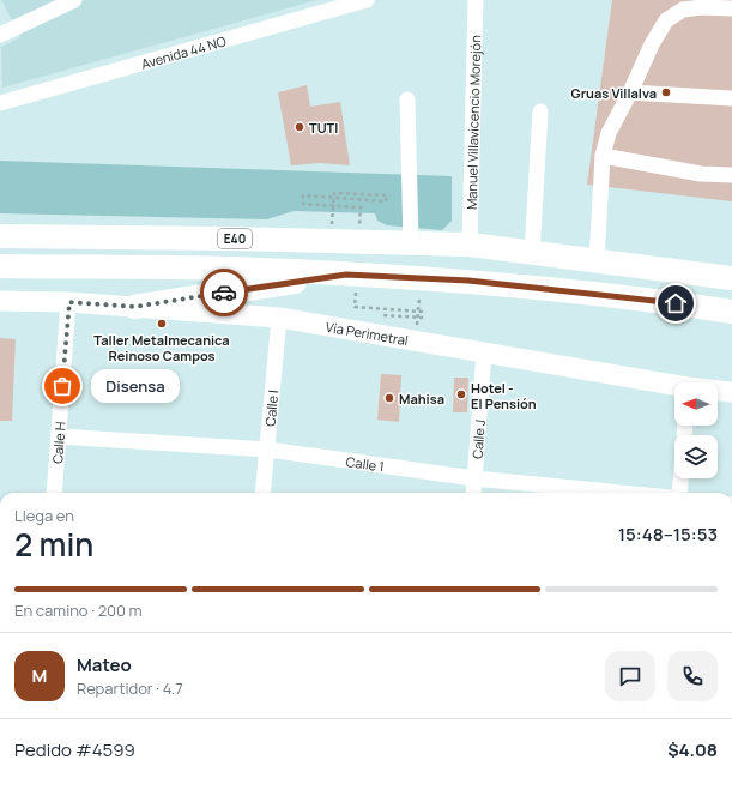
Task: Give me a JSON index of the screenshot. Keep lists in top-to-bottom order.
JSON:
{
  "streets": {
    "highway": ["E40"],
    "main road": ["Vía Perimetral"],
    "street": [
      "Avenida 44 NO",
      "Manuel Villavicencio Morejón",
      "Calle I",
      "Calle J",
      "Calle H",
      "Calle 1"
    ]
  },
  "crossings": [
    ["Manuel Villavicencio Morejón", "E40"],
    ["Vía Perimetral", "Calle I"],
    ["Vía Perimetral", "Calle J"],
    ["Vía Perimetral", "Calle H"],
    ["Calle I", "Calle 1"],
    ["Calle J", "Calle 1"],
    ["Calle H", "Calle 1"]
  ],
  "places": [
    "Gruas Villalva",
    "TUTI",
    "Taller Metalmecanica Reinoso Campos",
    "Disensa",
    "Hotel - El Pensión",
    "Mahisa"
  ],
  "north": "left",
  "page": {
    "bubble": "Disensa",
    "heading": ["2 min", "Llega en", "15:48–15:53"],
    "panel": [
      "Mateo",
      "Repartidor · 4.7",
      "Pedido #4599",
      "$4.08"
    ],
    "bar": "En camino · 200 m",
    "round": "M"
  }
}
